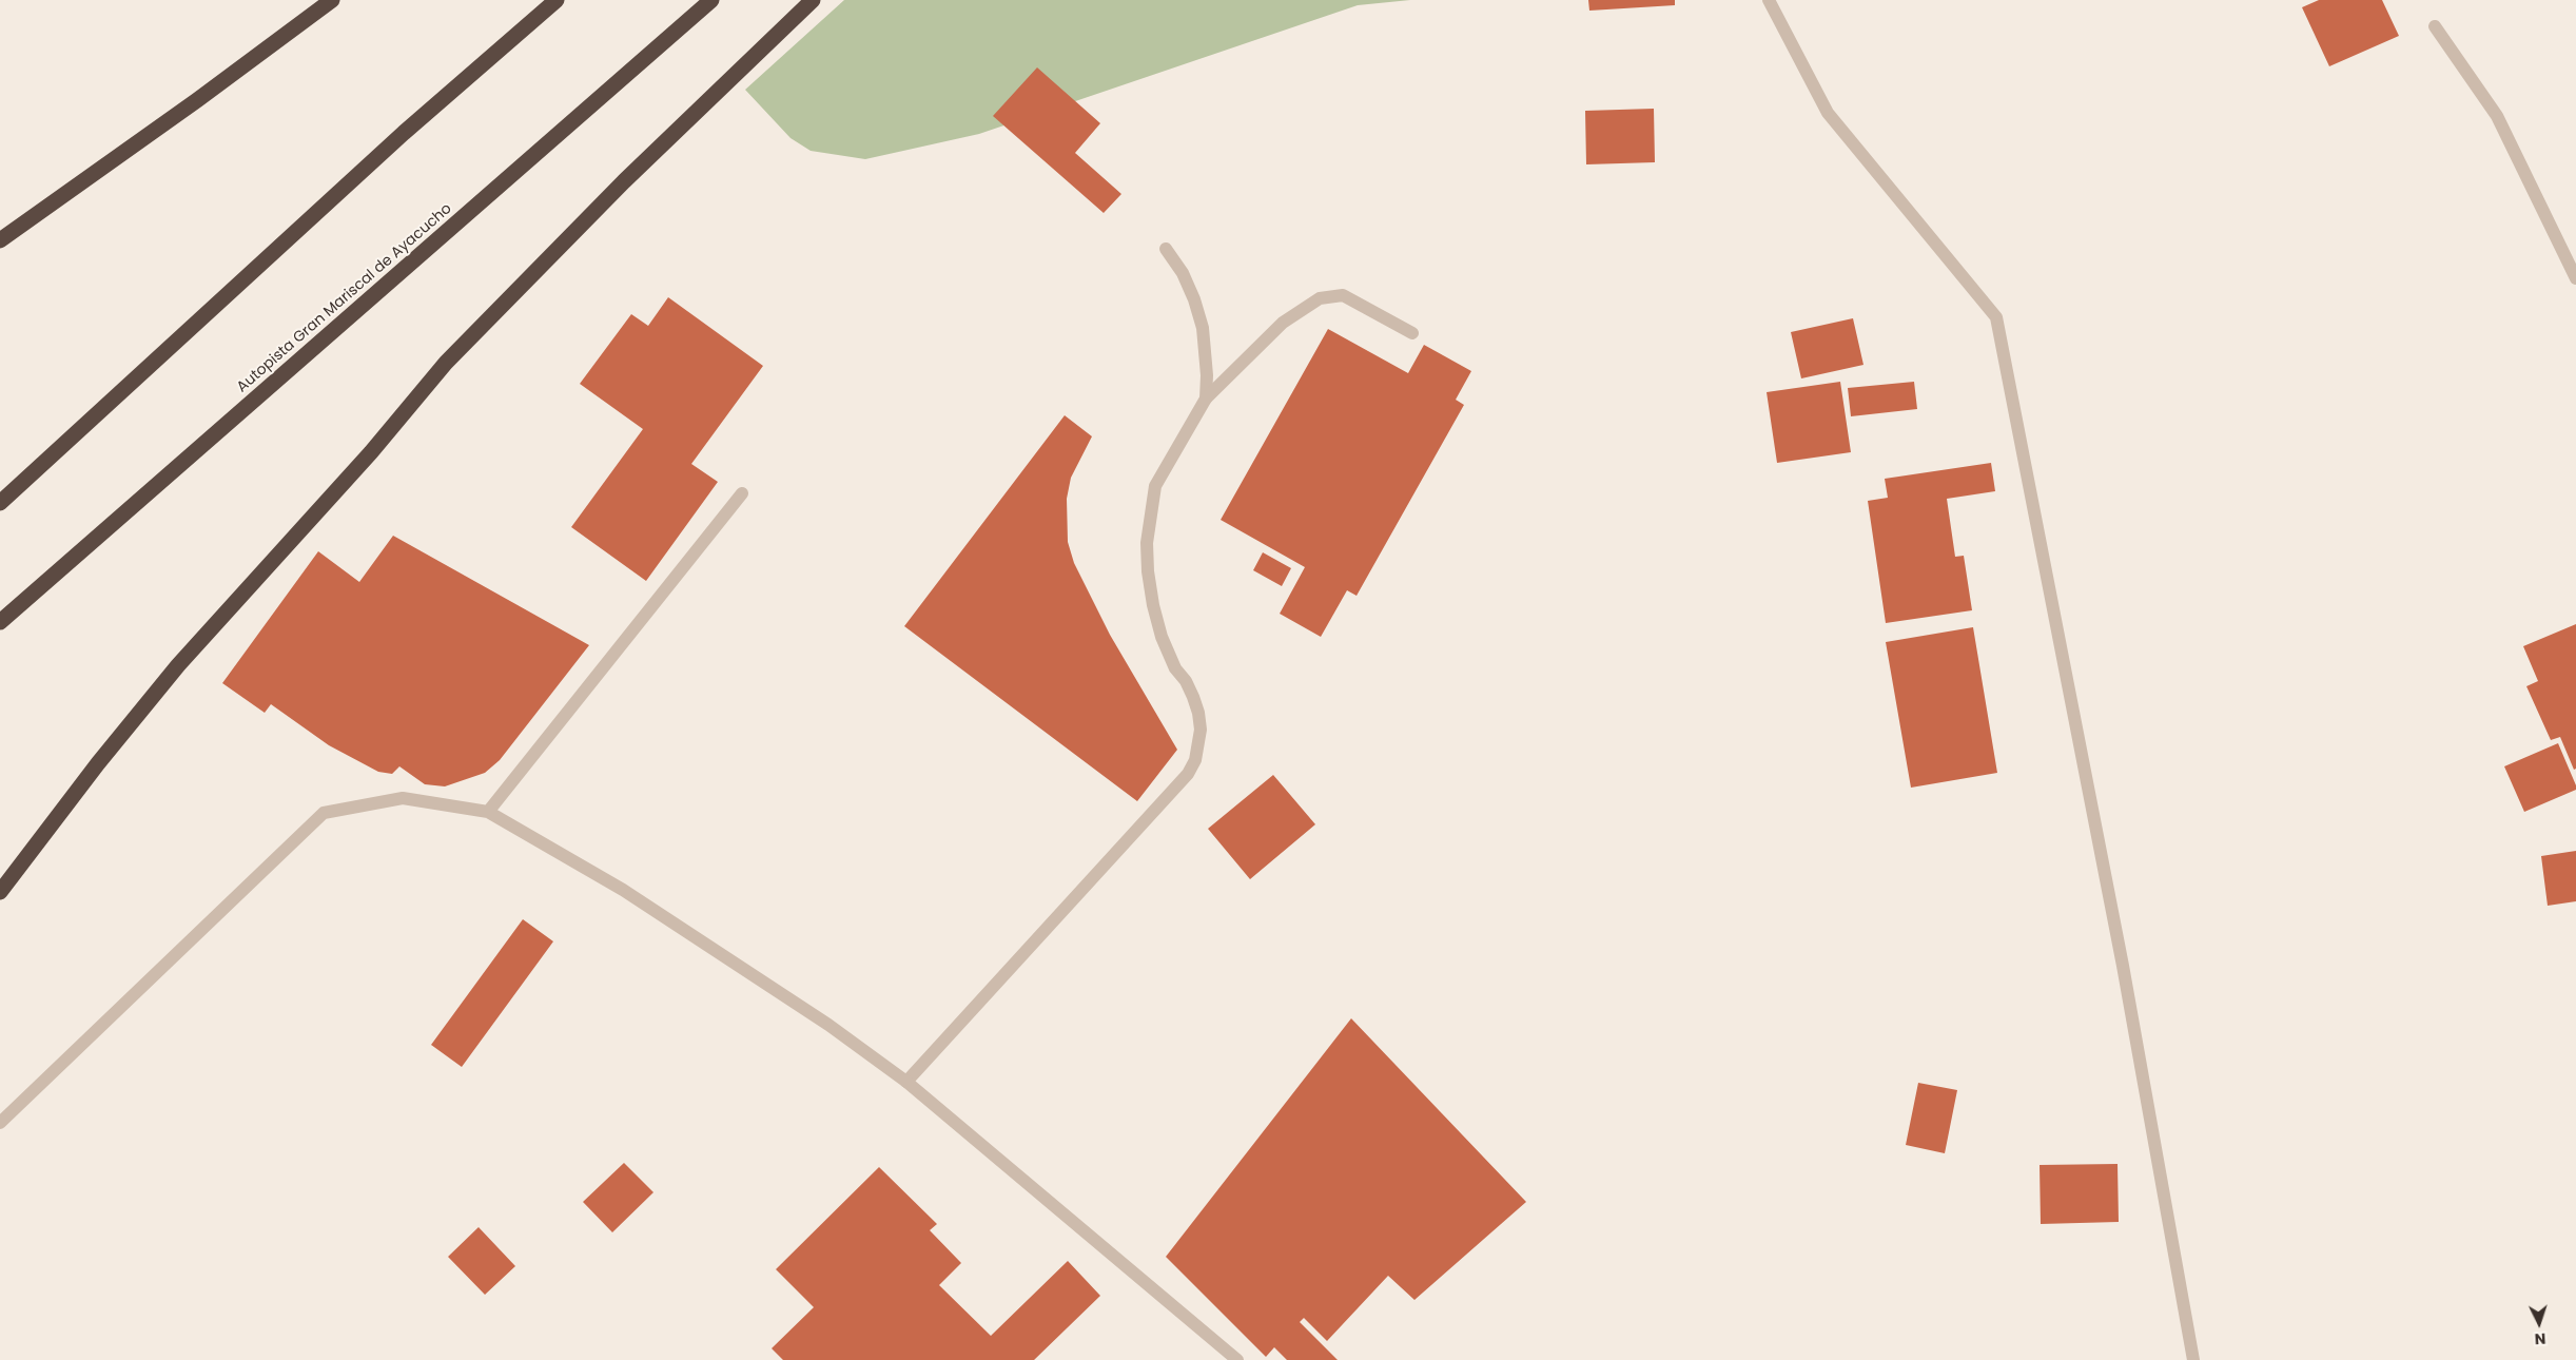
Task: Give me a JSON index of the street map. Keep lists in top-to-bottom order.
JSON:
{
  "streets": {
    "highway": ["Autopista Gran Mariscal de Ayacucho"]
  },
  "north": "bottom"
}
